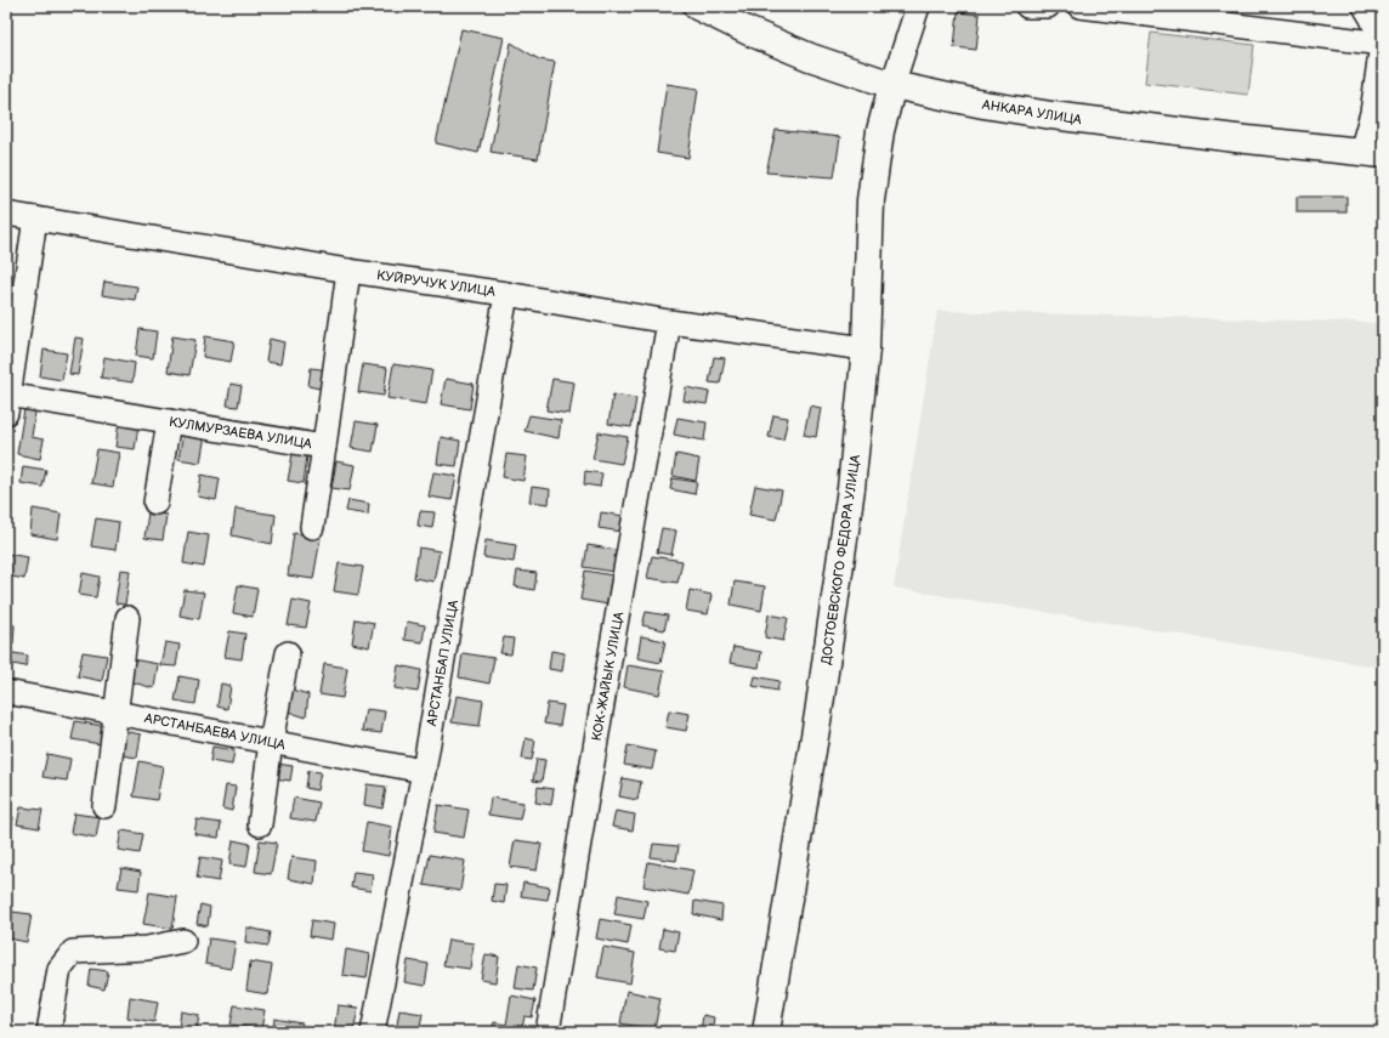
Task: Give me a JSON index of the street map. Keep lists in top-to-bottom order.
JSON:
{
  "streets": {
    "main road": ["АНКАРА УЛИЦА", "ДОСТОЕВСКОГО ФЕДОРА УЛИЦА"],
    "street": [
      "КУЙРУЧУК УЛИЦА",
      "КУЛМУРЗАЕВА УЛИЦА",
      "АРСТАНБАП УЛИЦА",
      "КОК-ЖАЙЫК УЛИЦА",
      "АРСТАНБАЕВА УЛИЦА"
    ]
  },
  "crossings": [
    ["АНКАРА УЛИЦА", "ДОСТОЕВСКОГО ФЕДОРА УЛИЦА"],
    ["КУЙРУЧУК УЛИЦА", "КУЛМУРЗАЕВА УЛИЦА"],
    ["КУЙРУЧУК УЛИЦА", "ДОСТОЕВСКОГО ФЕДОРА УЛИЦА"],
    ["КУЙРУЧУК УЛИЦА", "АРСТАНБАП УЛИЦА"],
    ["КУЙРУЧУК УЛИЦА", "КОК-ЖАЙЫК УЛИЦА"],
    ["АРСТАНБАП УЛИЦА", "АРСТАНБАЕВА УЛИЦА"]
  ]
}
